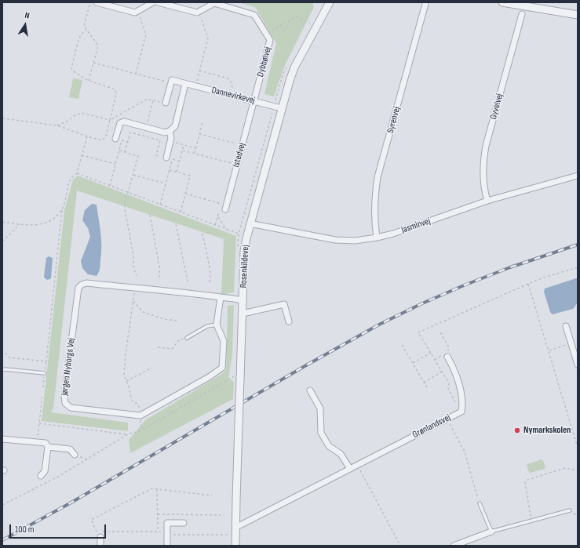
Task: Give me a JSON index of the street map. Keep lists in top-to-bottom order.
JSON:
{
  "streets": {
    "street": [
      "Dybbølvej",
      "Dannevirkevej",
      "Gyvelvej",
      "Syrenvej",
      "Istedvej",
      "Jasminvej",
      "Rosenkildevej",
      "Jørgen Nyborgs Vej",
      "Grønlandsvej"
    ]
  },
  "crossings": [
    ["Dybbølvej", "Dannevirkevej"],
    ["Dybbølvej", "Istedvej"],
    ["Dannevirkevej", "Istedvej"],
    ["Dannevirkevej", "Rosenkildevej"],
    ["Gyvelvej", "Jasminvej"],
    ["Syrenvej", "Jasminvej"],
    ["Jasminvej", "Rosenkildevej"],
    ["Rosenkildevej", "Jørgen Nyborgs Vej"],
    ["Rosenkildevej", "Grønlandsvej"]
  ],
  "places": ["Nymarkskolen"],
  "scale_bar": "100 m",
  "north": "top"
}
